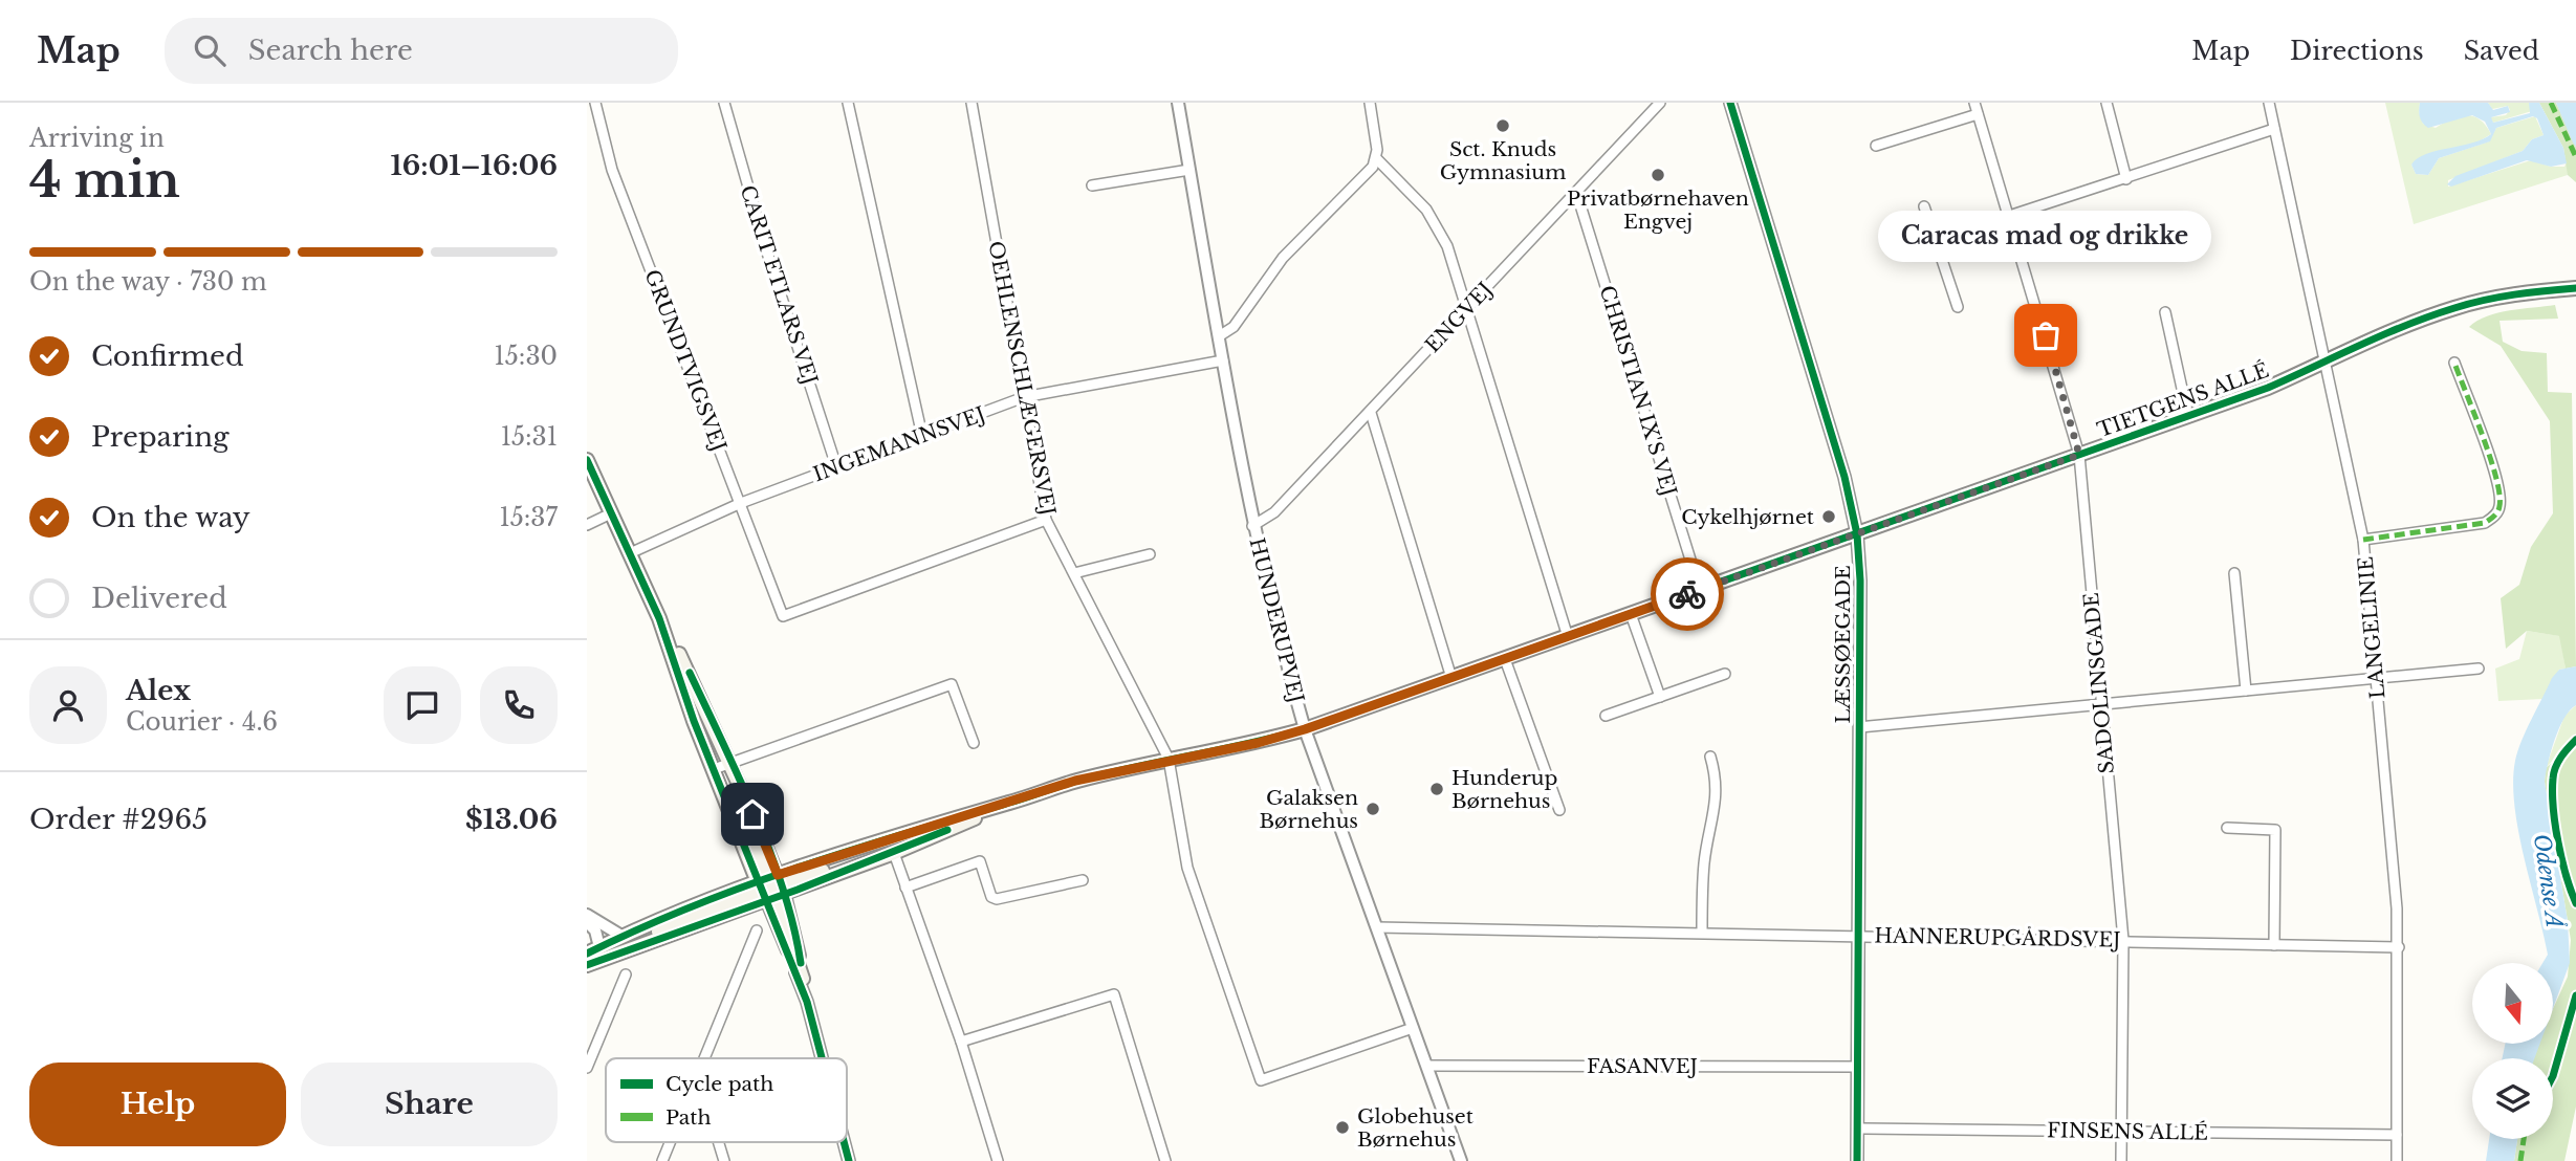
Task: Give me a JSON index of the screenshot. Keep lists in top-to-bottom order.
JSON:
{
  "streets": {
    "main road": ["TIETGENS ALLÉ"],
    "street": [
      "CARIT ETLARS VEJ",
      "ENGVEJ",
      "GRUNDTVIGSVEJ",
      "OEHLENSCHLÆGERSVEJ",
      "CHRISTIAN IX'S VEJ",
      "INGEMANNSVEJ",
      "HUNDERUPVEJ",
      "LANGELINIE",
      "LÆSSØEGADE",
      "SADOLINSGADE",
      "HANNERUPGÅRDSVEJ",
      "FASANVEJ",
      "FINSENS ALLÉ"
    ]
  },
  "crossings": [
    ["CARIT ETLARS VEJ", "INGEMANNSVEJ"],
    ["ENGVEJ", "CHRISTIAN IX'S VEJ"],
    ["ENGVEJ", "HUNDERUPVEJ"],
    ["GRUNDTVIGSVEJ", "OEHLENSCHLÆGERSVEJ"],
    ["GRUNDTVIGSVEJ", "INGEMANNSVEJ"],
    ["OEHLENSCHLÆGERSVEJ", "TIETGENS ALLÉ"],
    ["OEHLENSCHLÆGERSVEJ", "INGEMANNSVEJ"],
    ["OEHLENSCHLÆGERSVEJ", "HUNDERUPVEJ"],
    ["CHRISTIAN IX'S VEJ", "TIETGENS ALLÉ"],
    ["TIETGENS ALLÉ", "HUNDERUPVEJ"],
    ["TIETGENS ALLÉ", "LANGELINIE"],
    ["TIETGENS ALLÉ", "LÆSSØEGADE"],
    ["TIETGENS ALLÉ", "SADOLINSGADE"],
    ["INGEMANNSVEJ", "HUNDERUPVEJ"],
    ["HUNDERUPVEJ", "HANNERUPGÅRDSVEJ"],
    ["HUNDERUPVEJ", "FASANVEJ"],
    ["LANGELINIE", "HANNERUPGÅRDSVEJ"],
    ["LANGELINIE", "FINSENS ALLÉ"],
    ["LÆSSØEGADE", "HANNERUPGÅRDSVEJ"],
    ["LÆSSØEGADE", "FASANVEJ"],
    ["LÆSSØEGADE", "FINSENS ALLÉ"],
    ["SADOLINSGADE", "HANNERUPGÅRDSVEJ"],
    ["SADOLINSGADE", "FINSENS ALLÉ"]
  ],
  "water": ["Odense Å"],
  "places": [
    "Sct. Knuds Gymnasium",
    "Privatbørnehaven Engvej",
    "Caracas mad og drikke",
    "Cykelhjørnet",
    "Hunderup Børnehus",
    "Galaksen Børnehus",
    "Globehuset Børnehus"
  ],
  "legend": ["Cycle path", "Path"],
  "north": "bottom",
  "page": {
    "header": "Map",
    "search": "Search here",
    "nav": ["Map", "Directions", "Saved"],
    "heading": ["4 min", "Arriving in", "16:01–16:06"],
    "panel": [
      "Alex",
      "Courier · 4.6",
      "Order #2965",
      "$13.06"
    ],
    "bubble": "Caracas mad og drikke",
    "bar": "On the way · 730 m",
    "list": [
      ["Confirmed", "15:30"],
      ["Preparing", "15:31"],
      ["On the way", "15:37"],
      "Delivered"
    ],
    "buttons": ["Help", "Share"]
  }
}
